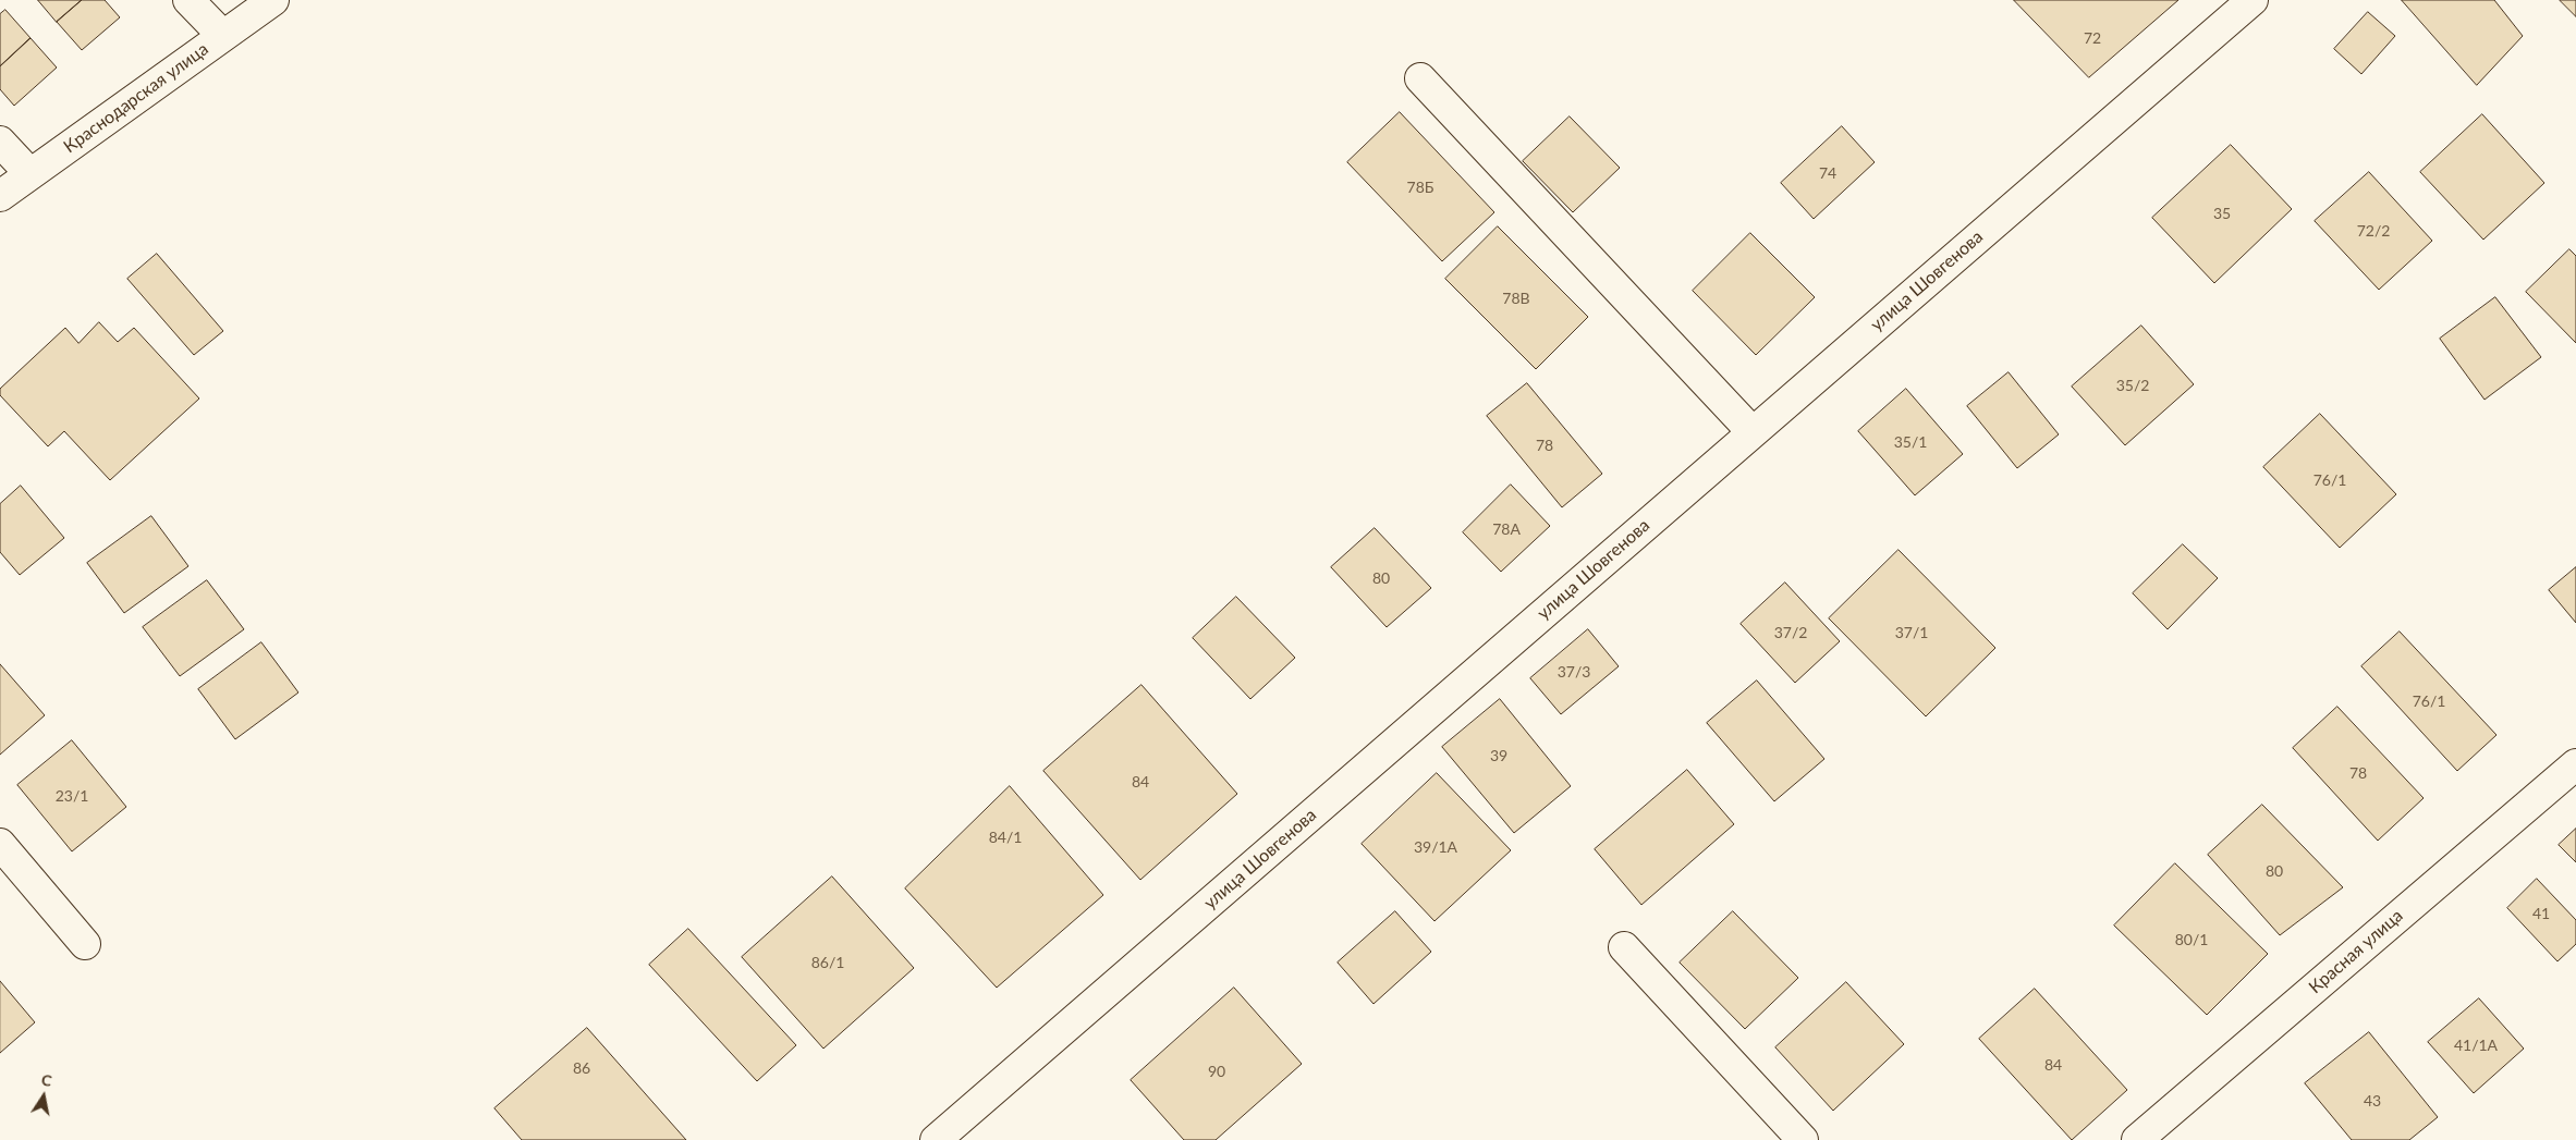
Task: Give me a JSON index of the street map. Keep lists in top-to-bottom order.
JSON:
{
  "streets": {
    "street": ["Краснодарская улица", "улица Шовгенова", "Красная улица"]
  },
  "house_numbers": [
    "72",
    "74",
    "78Б",
    "35",
    "72/2",
    "78В",
    "35/2",
    "35/1",
    "78",
    "76/1",
    "78А",
    "80",
    "37/2",
    "37/1",
    "37/3",
    "76/1",
    "39",
    "78",
    "84",
    "23/1",
    "84/1",
    "39/1А",
    "80",
    "41",
    "80/1",
    "86/1",
    "41/1А",
    "84",
    "86",
    "90",
    "43"
  ],
  "north": "top"
}
